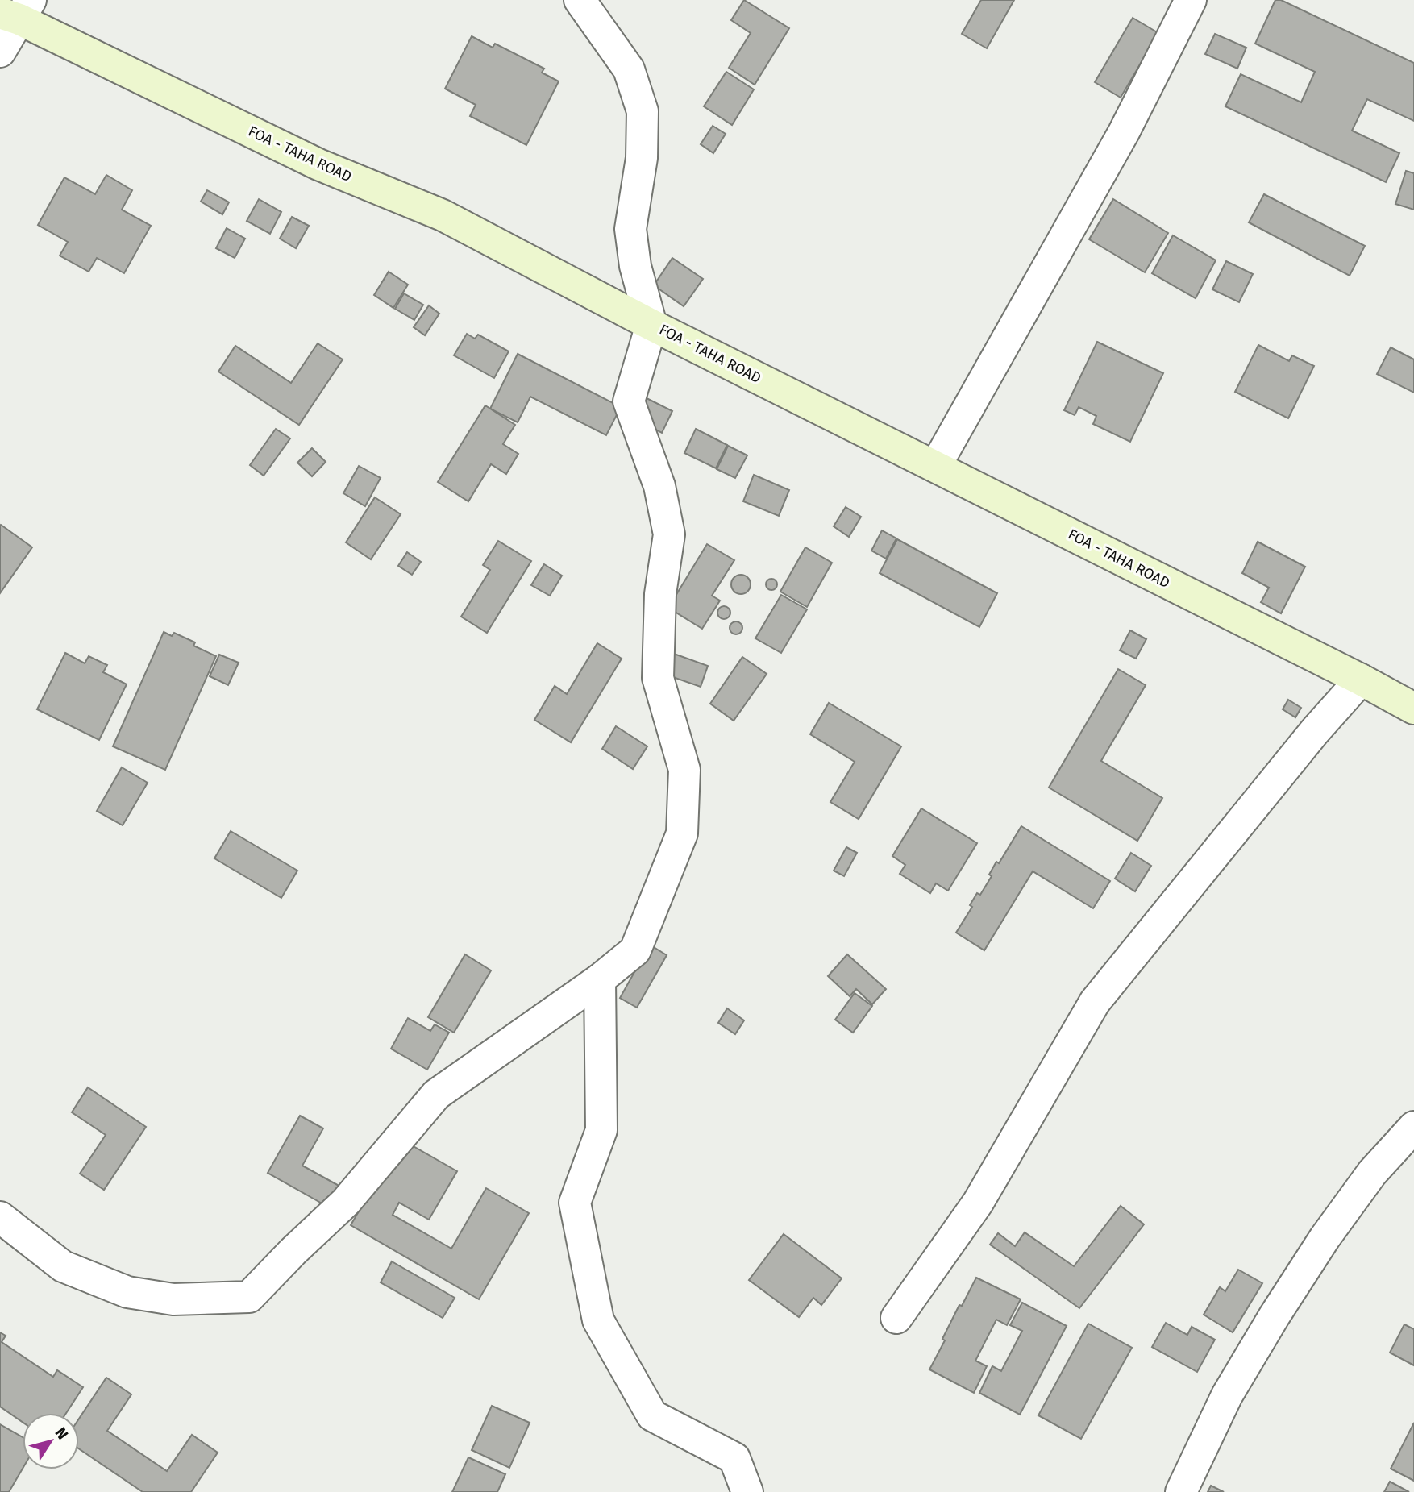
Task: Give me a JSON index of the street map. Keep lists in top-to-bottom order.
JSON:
{
  "streets": {
    "street": ["FOA - TAHA ROAD"]
  },
  "north": "top right"
}
